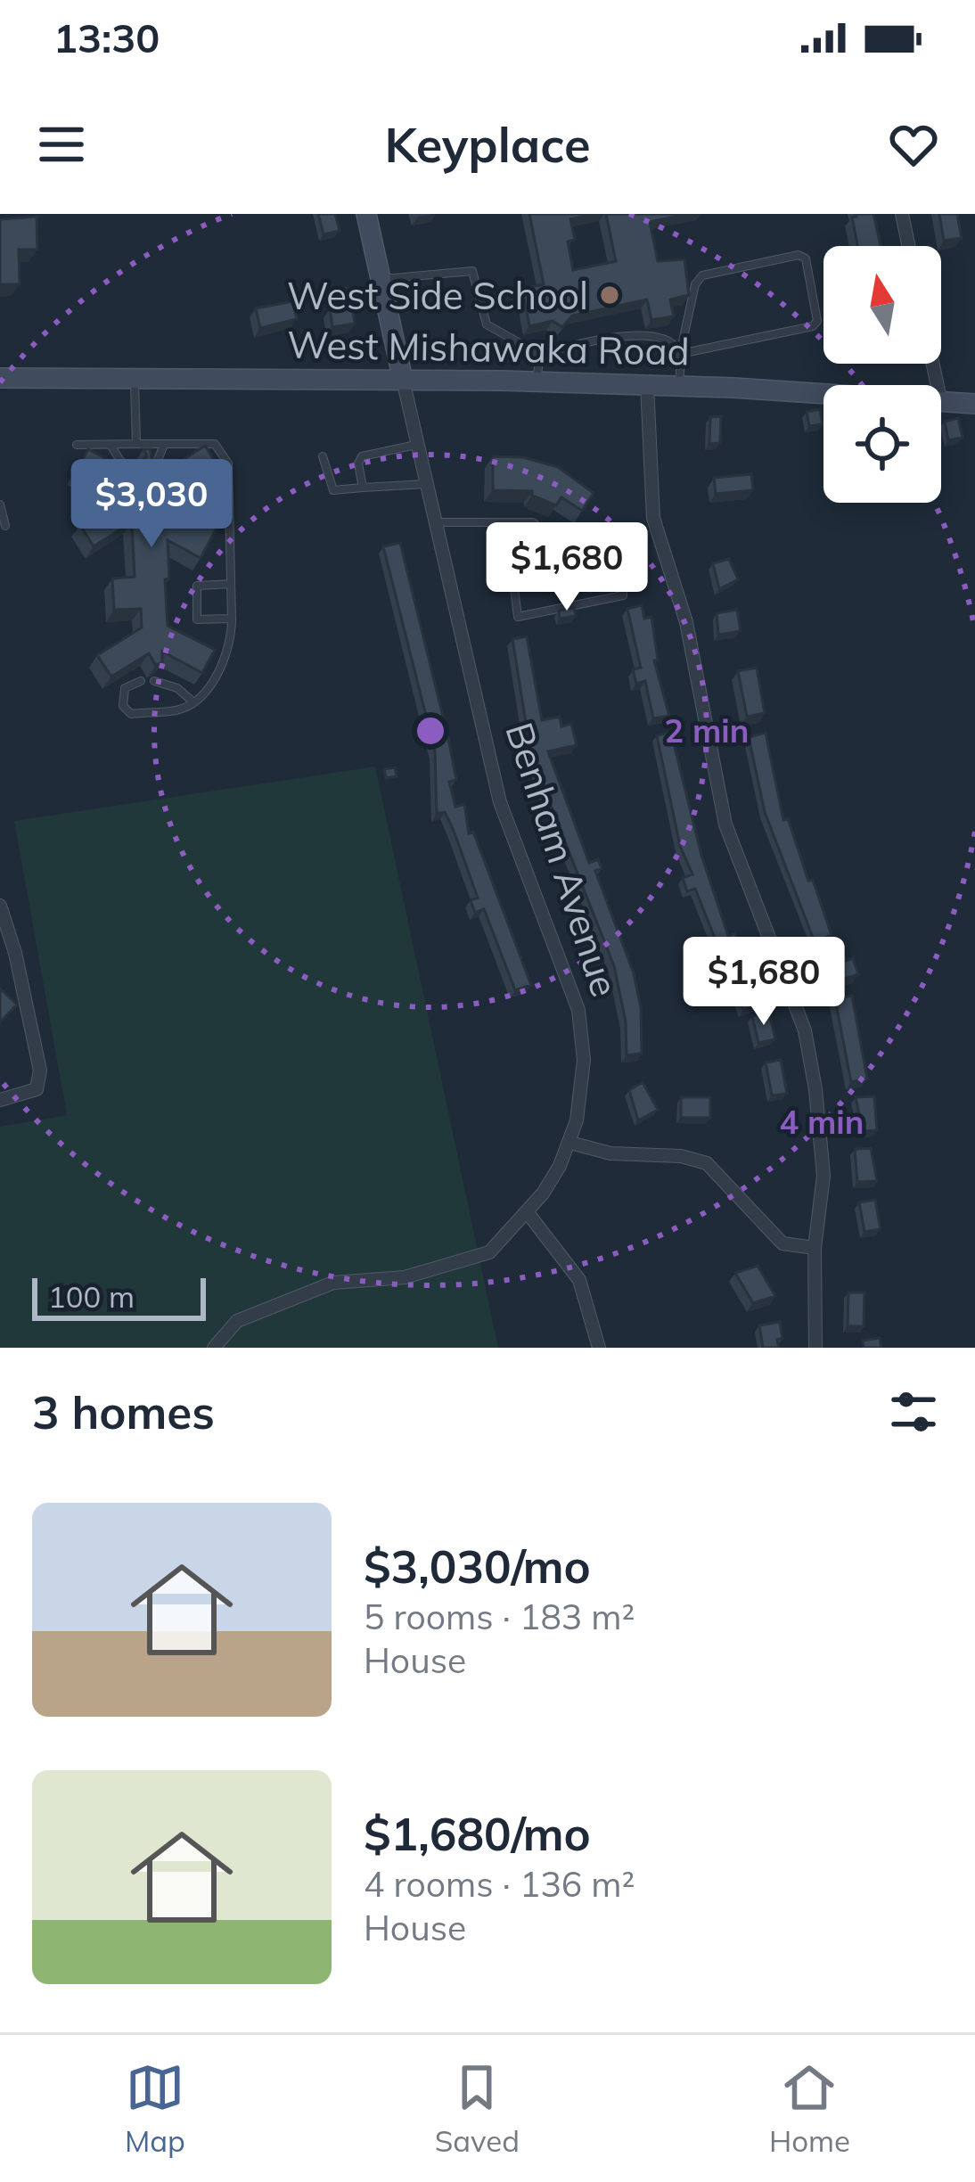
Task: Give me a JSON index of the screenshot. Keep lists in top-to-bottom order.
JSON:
{
  "streets": {
    "main road": ["West Mishawaka Road", "Benham Avenue"]
  },
  "crossings": [
    ["West Mishawaka Road", "Benham Avenue"]
  ],
  "places": ["West Side School"],
  "scale_bar": "100 m",
  "north": "top",
  "page": {
    "status": "13:30",
    "header": "Keyplace",
    "price": ["$3,030", "$1,680", "$1,680"],
    "scale": "100 m",
    "heading": "3 homes",
    "list": [
      {
        "name": "$3,030/mo",
        "note": "5 rooms · 183 m² · House"
      },
      {
        "name": "$1,680/mo",
        "note": "4 rooms · 136 m² · House"
      }
    ],
    "tabs": ["Map", "Saved", "Home"]
  },
  "rings": ["2 min", "4 min"]
}
